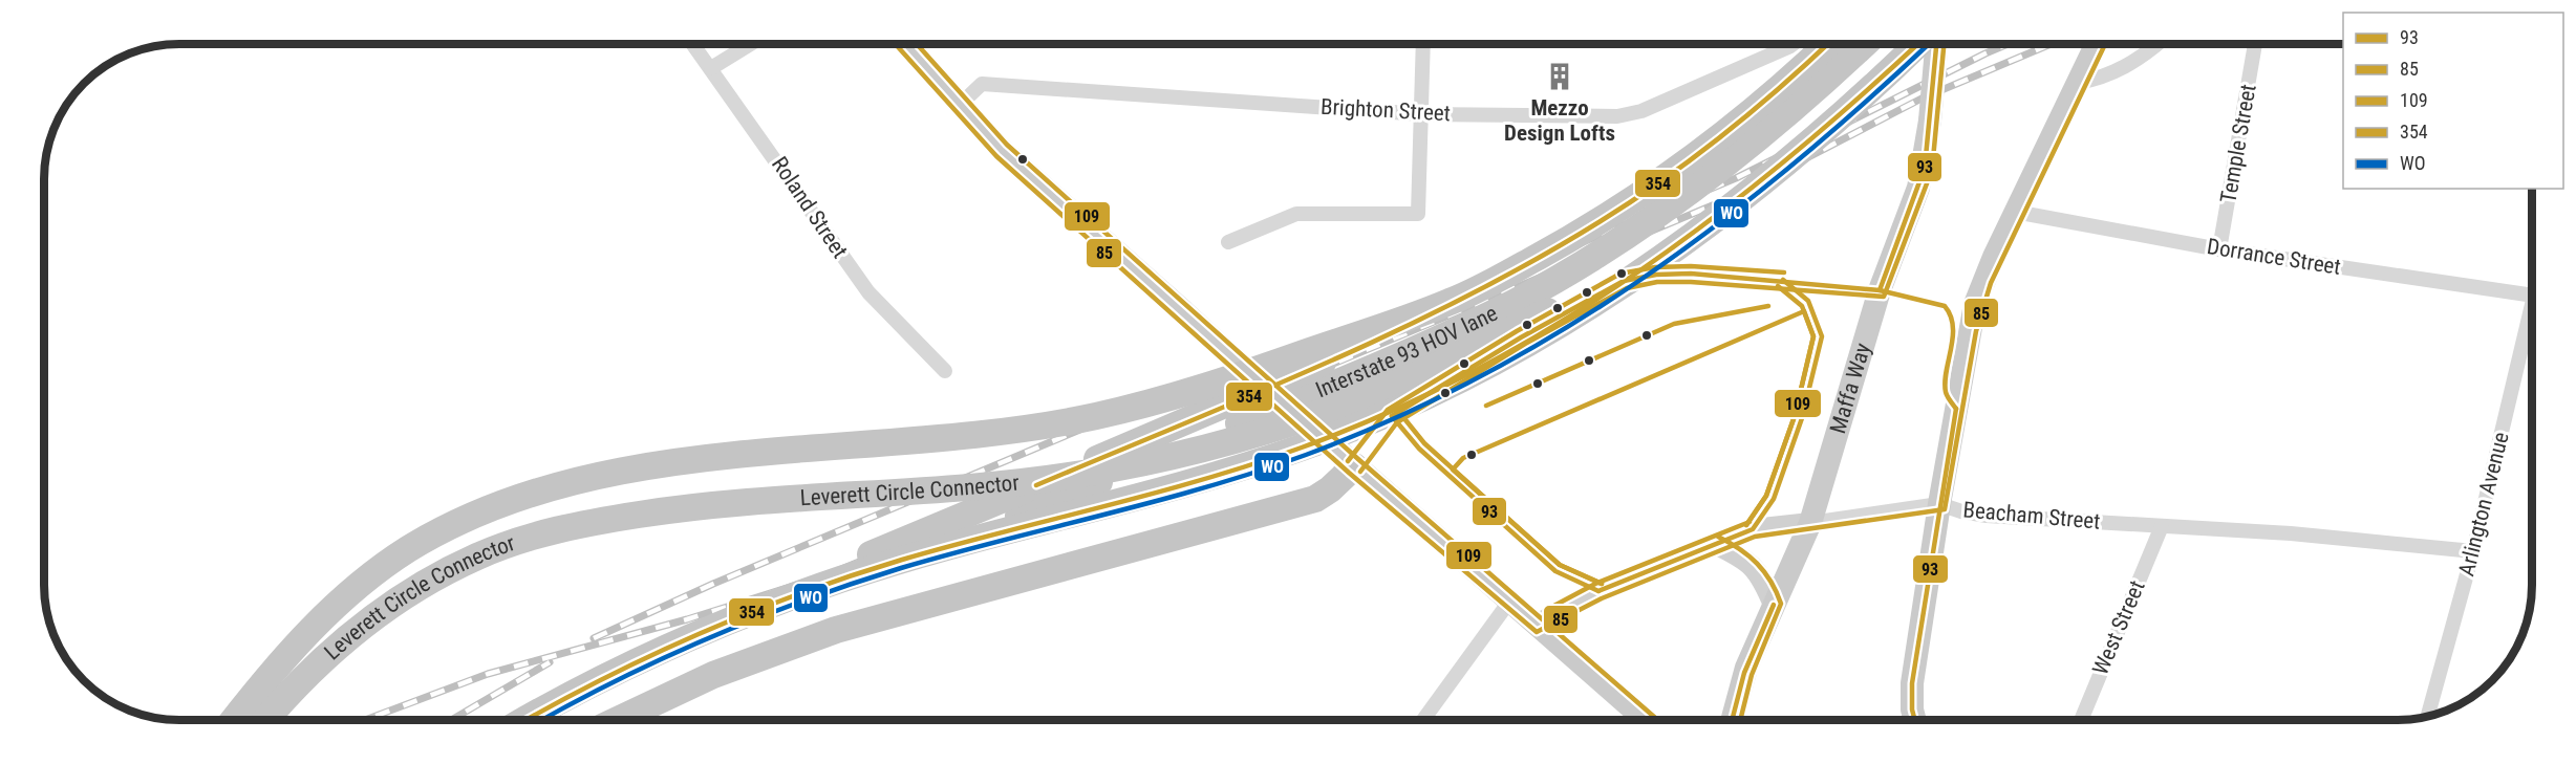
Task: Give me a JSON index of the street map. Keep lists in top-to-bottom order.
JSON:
{
  "streets": {
    "highway": ["Interstate 93 HOV lane", "Leverett Circle Connector"],
    "main road": ["Maffa Way", "Beacham Street"],
    "street": [
      "Brighton Street",
      "Temple Street",
      "Roland Street",
      "Dorrance Street",
      "Arlington Avenue",
      "West Street"
    ]
  },
  "crossings": [
    ["Temple Street", "Dorrance Street"],
    ["Maffa Way", "Beacham Street"],
    ["Arlington Avenue", "Beacham Street"],
    ["Beacham Street", "West Street"]
  ],
  "places": {
    "building": ["Mezzo Design Lofts"]
  },
  "lines": [
    "transit line 93",
    "transit line 85",
    "transit line 109",
    "transit line 354",
    "transit line WO"
  ],
  "legend": [
    "93",
    "85",
    "109",
    "354",
    "WO"
  ]
}
